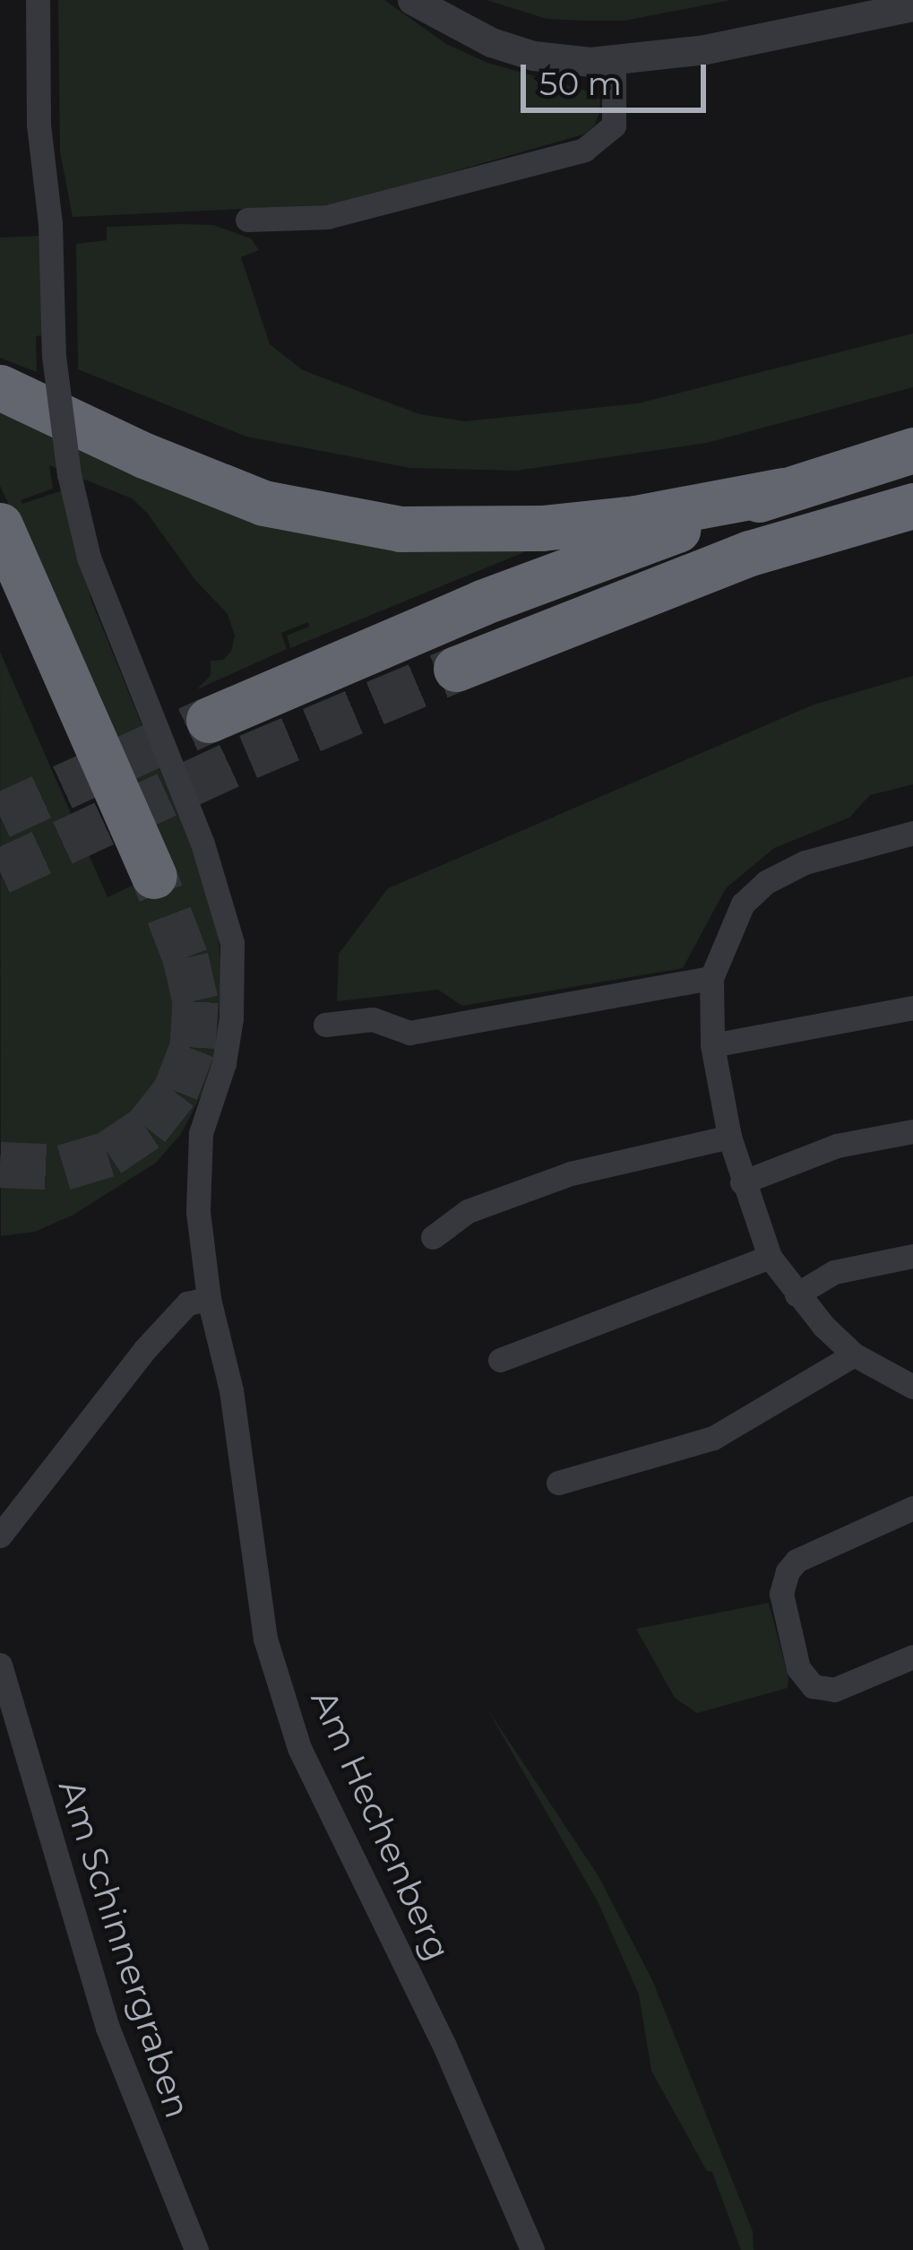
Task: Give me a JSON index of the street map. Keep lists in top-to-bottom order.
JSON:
{
  "streets": {
    "street": ["Am Hechenberg", "Am Schinnergraben"]
  },
  "scale_bar": "50 m"
}
